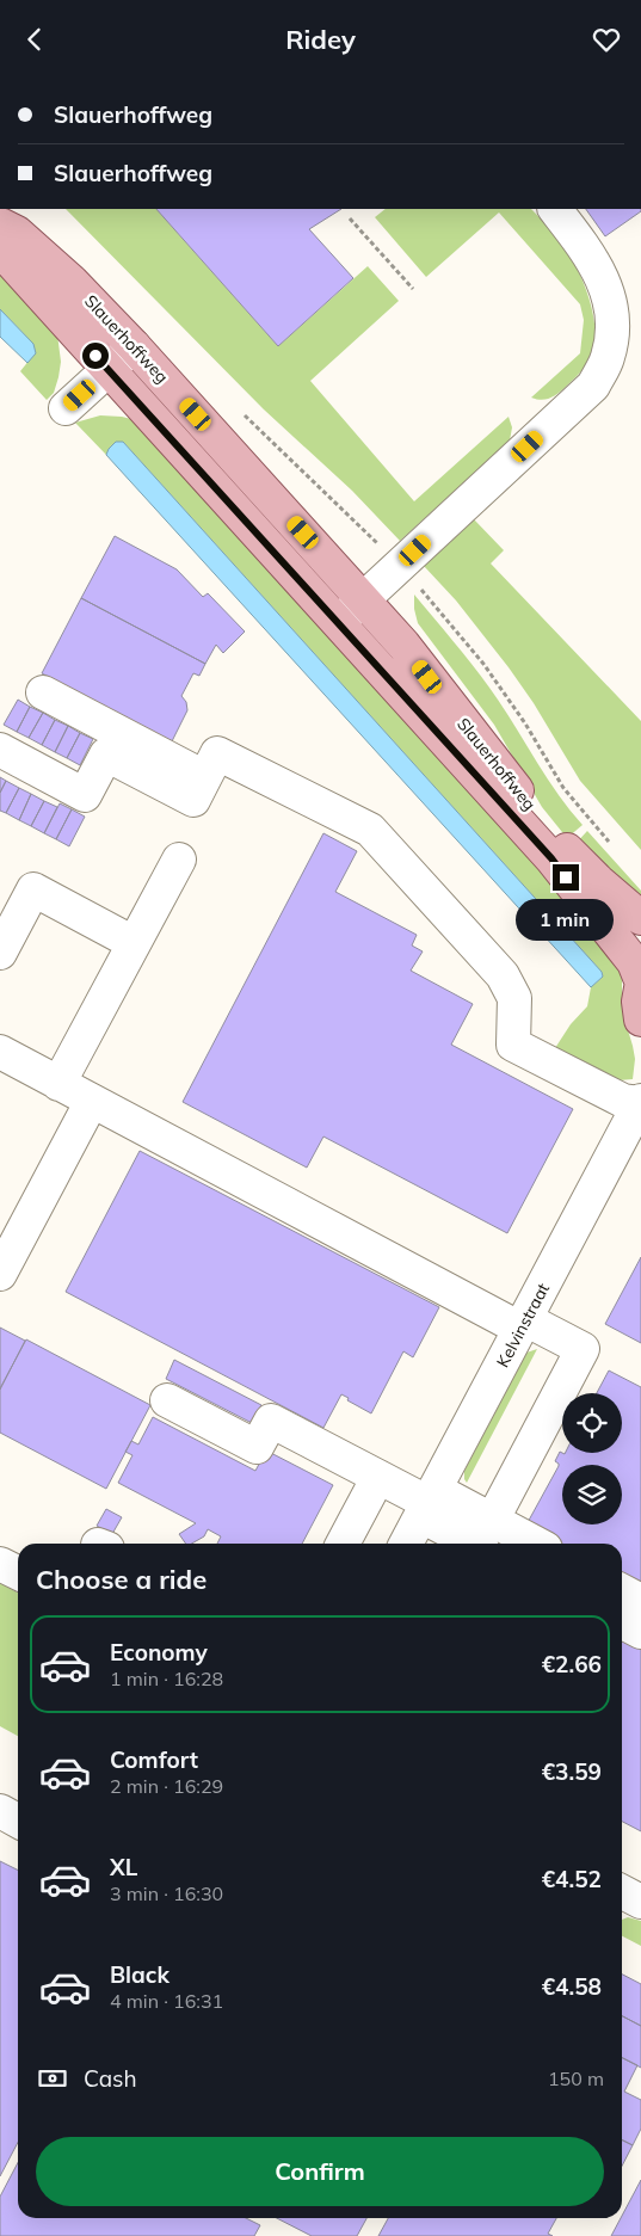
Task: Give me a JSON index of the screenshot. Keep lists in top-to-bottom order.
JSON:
{
  "streets": {
    "main road": ["Slauerhoffweg"],
    "street": ["Kelvinstraat"]
  },
  "page": {
    "header": "Ridey",
    "banner": ["Slauerhoffweg", "Slauerhoffweg"],
    "bubble": "1 min",
    "heading": "Choose a ride",
    "list": [
      {
        "name": "Economy",
        "note": "1 min · 16:28",
        "value": "€2.66"
      },
      {
        "name": "Comfort",
        "note": "2 min · 16:29",
        "value": "€3.59"
      },
      {
        "name": "XL",
        "note": "3 min · 16:30",
        "value": "€4.52"
      },
      {
        "name": "Black",
        "note": "4 min · 16:31",
        "value": "€4.58"
      }
    ],
    "pay": ["Cash", "150 m"],
    "buttons": "Confirm"
  }
}
